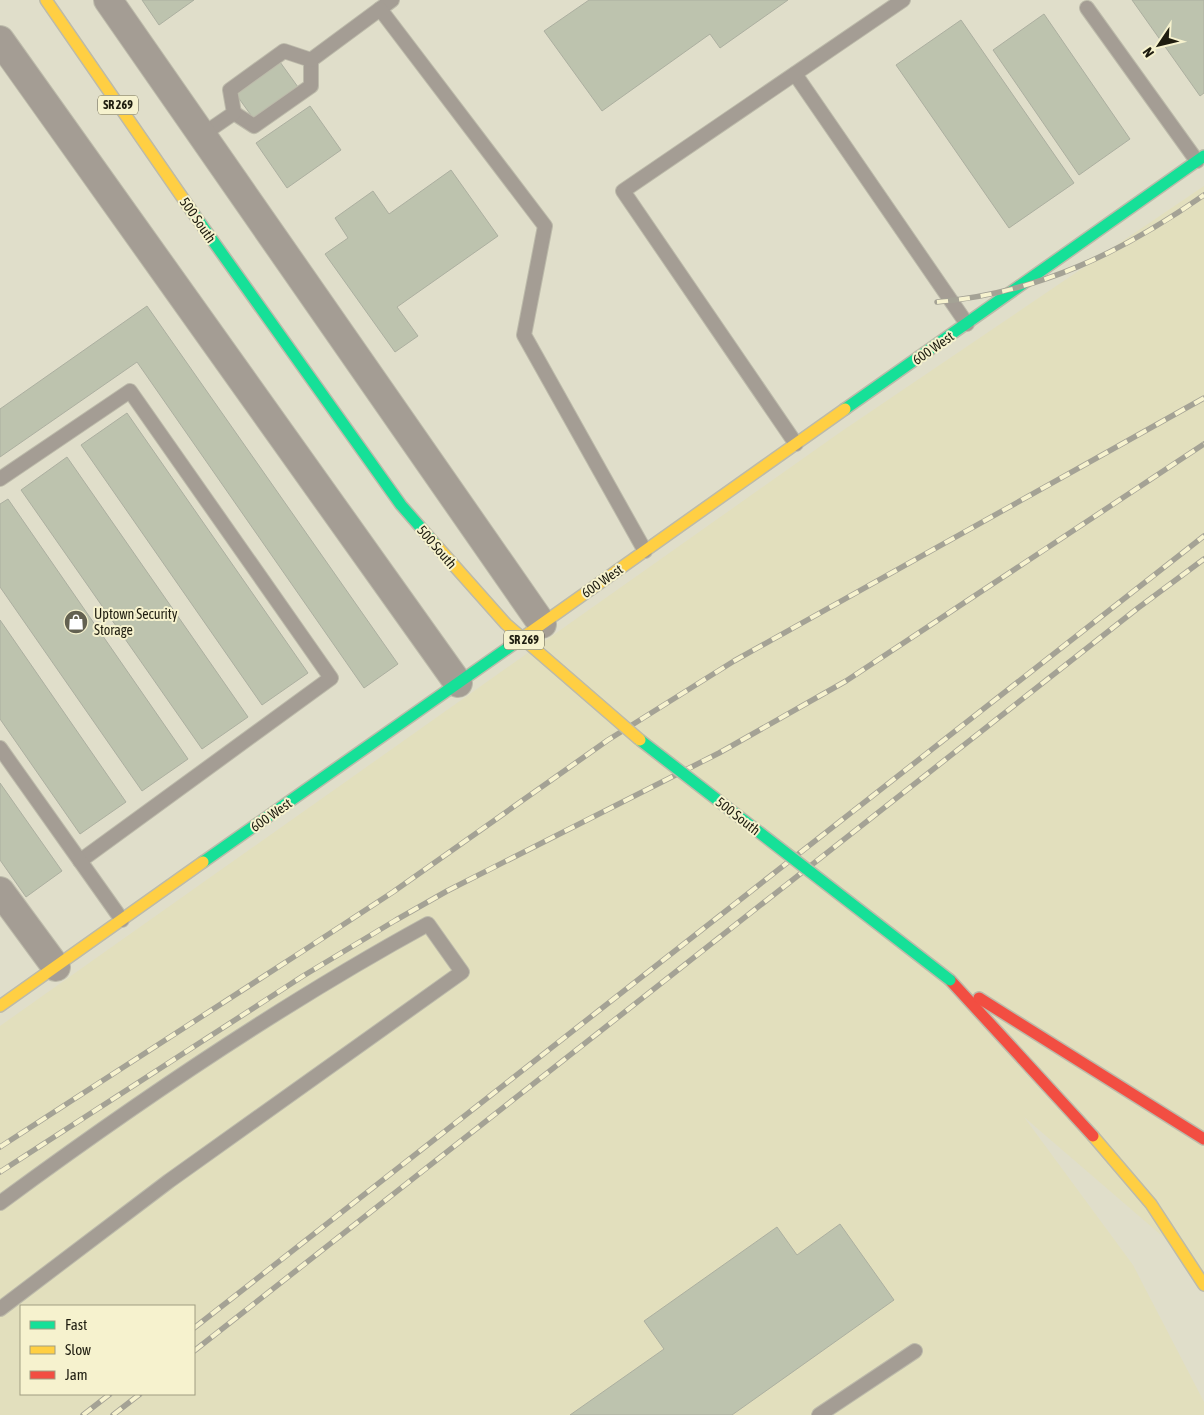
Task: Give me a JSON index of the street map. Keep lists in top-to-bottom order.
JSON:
{
  "streets": {
    "main road": ["SR 269", "500 South", "600 West"]
  },
  "places": {
    "shop": ["Uptown Security Storage"]
  },
  "legend": ["Fast", "Slow", "Jam"],
  "north": "bottom left"
}
